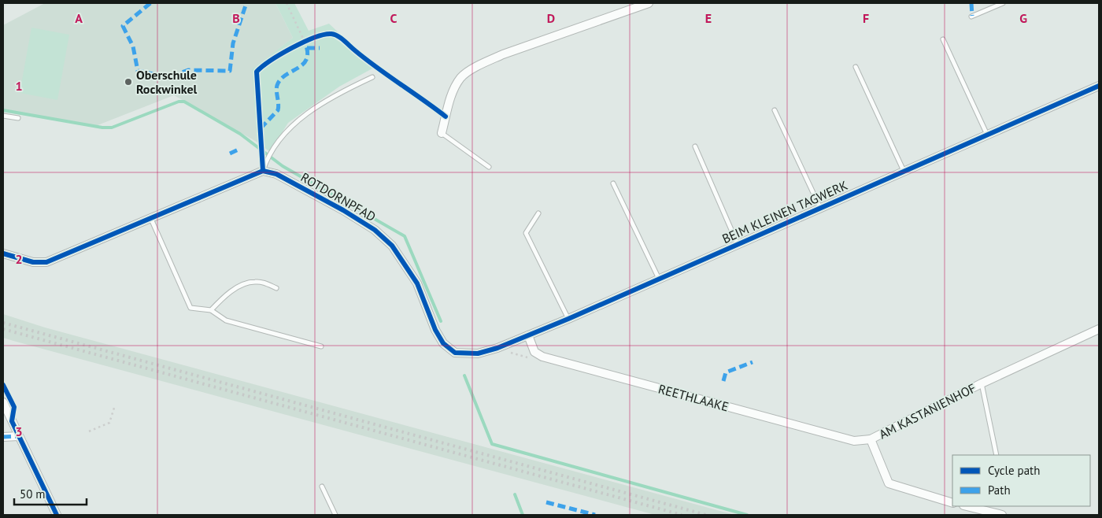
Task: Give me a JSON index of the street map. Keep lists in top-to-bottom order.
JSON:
{
  "streets": {
    "street": [
      "ROTDORNPFAD",
      "BEIM KLEINEN TAGWERK",
      "REETHLAAKE",
      "AM KASTANIENHOF"
    ]
  },
  "crossings": [
    ["ROTDORNPFAD", "BEIM KLEINEN TAGWERK"],
    ["REETHLAAKE", "AM KASTANIENHOF"]
  ],
  "places": ["Oberschule Rockwinkel"],
  "legend": ["Cycle path", "Path"],
  "scale_bar": "50 m",
  "grid": {
    "columns": [
      "A",
      "B",
      "C",
      "D",
      "E",
      "F",
      "G"
    ],
    "rows": ["1", "2", "3"]
  }
}
